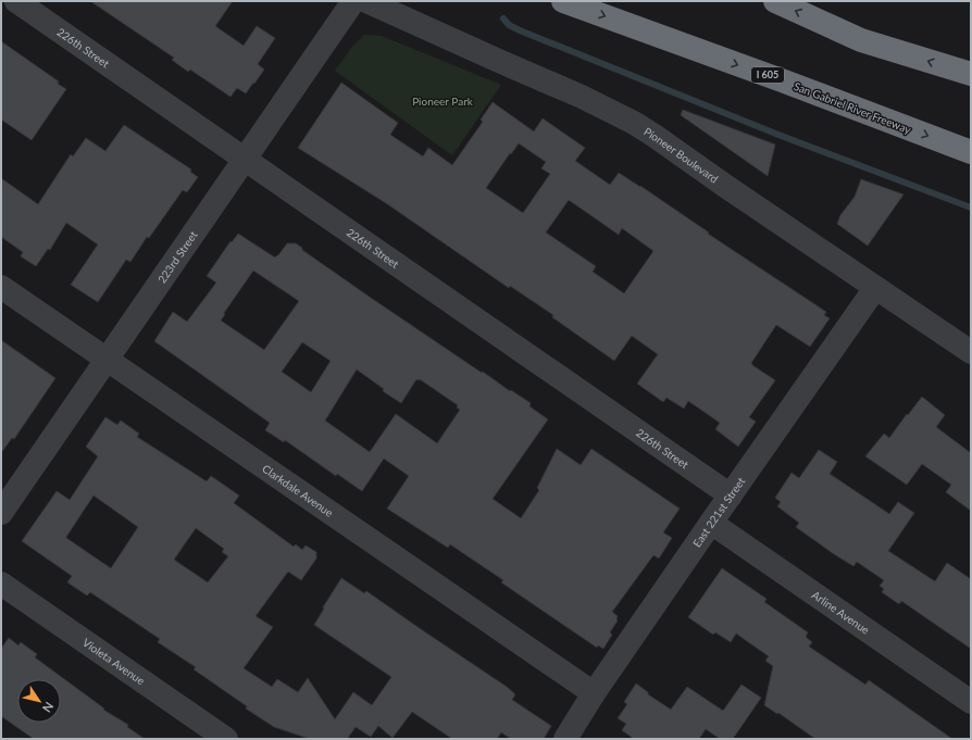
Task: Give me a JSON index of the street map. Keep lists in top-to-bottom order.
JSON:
{
  "streets": {
    "highway": ["I 605", "San Gabriel River Freeway"],
    "street": [
      "226th Street",
      "Pioneer Boulevard",
      "223rd Street",
      "Clarkdale Avenue",
      "East 221st Street",
      "Arline Avenue",
      "Violeta Avenue"
    ]
  },
  "crossings": [
    ["226th Street", "223rd Street"],
    ["226th Street", "East 221st Street"],
    ["Pioneer Boulevard", "East 221st Street"],
    ["223rd Street", "Clarkdale Avenue"],
    ["Clarkdale Avenue", "East 221st Street"],
    ["East 221st Street", "Arline Avenue"]
  ],
  "parks": ["Pioneer Park"],
  "north": "bottom right"
}
